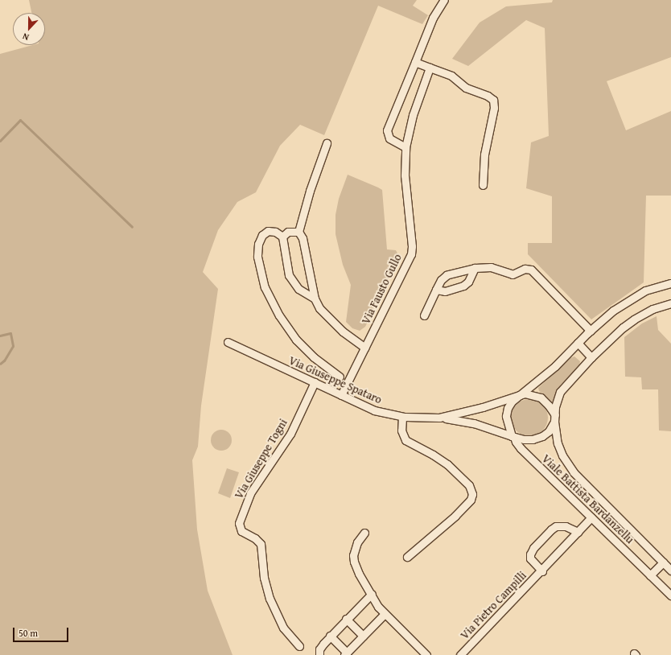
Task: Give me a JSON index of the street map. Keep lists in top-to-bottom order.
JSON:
{
  "streets": {
    "street": [
      "Via Fausto Gullo",
      "Via Giuseppe Spataro",
      "Via Giuseppe Togni",
      "Viale Battista Bardanzellu",
      "Via Pietro Campilli"
    ]
  },
  "crossings": [
    ["Via Fausto Gullo", "Via Giuseppe Spataro"],
    ["Via Giuseppe Spataro", "Via Giuseppe Togni"],
    ["Via Giuseppe Spataro", "Viale Battista Bardanzellu"],
    ["Viale Battista Bardanzellu", "Via Pietro Campilli"]
  ],
  "scale_bar": "50 m",
  "north": "bottom"
}
